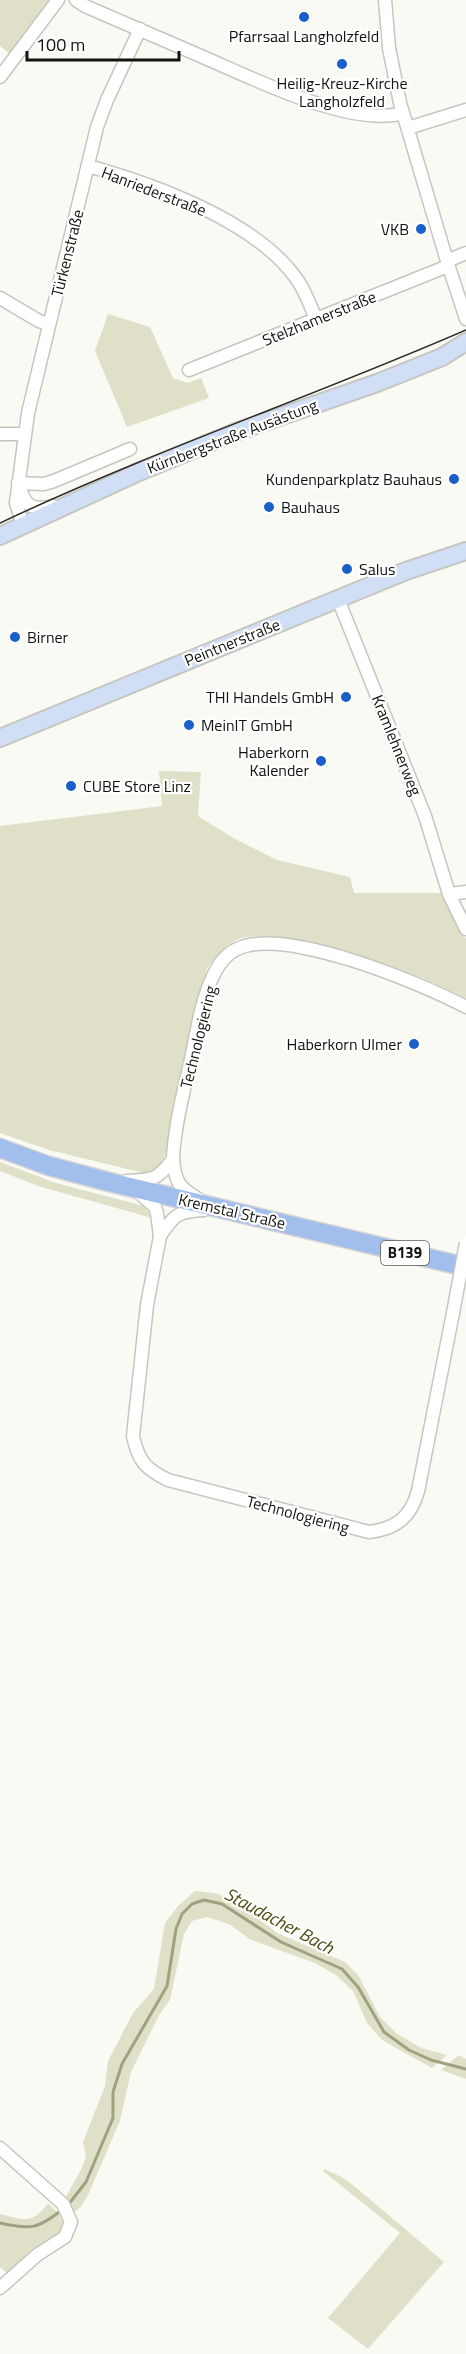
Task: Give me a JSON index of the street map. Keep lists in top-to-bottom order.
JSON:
{
  "streets": {
    "main road": [
      "Kürnbergstraße Ausästung",
      "Peintnerstraße",
      "Kremstal Straße",
      "B139"
    ],
    "street": [
      "Hanriederstraße",
      "Türkenstraße",
      "Stelzhamerstraße",
      "Kramlehnerweg",
      "Technologiering"
    ]
  },
  "crossings": [
    ["Hanriederstraße", "Türkenstraße"],
    ["Hanriederstraße", "Stelzhamerstraße"],
    ["Türkenstraße", "Kürnbergstraße Ausästung"],
    ["Peintnerstraße", "Kramlehnerweg"],
    ["Technologiering", "Kremstal Straße"]
  ],
  "water": ["Staudacher Bach"],
  "places": [
    "Pfarrsaal Langholzfeld",
    "Heilig-Kreuz-Kirche Langholzfeld",
    "VKB",
    "Kundenparkplatz Bauhaus",
    "Bauhaus",
    "Salus",
    "Birner",
    "THI Handels GmbH",
    "MeinIT GmbH",
    "Haberkorn Kalender",
    "CUBE Store Linz",
    "Haberkorn Ulmer"
  ],
  "scale_bar": "100 m"
}
